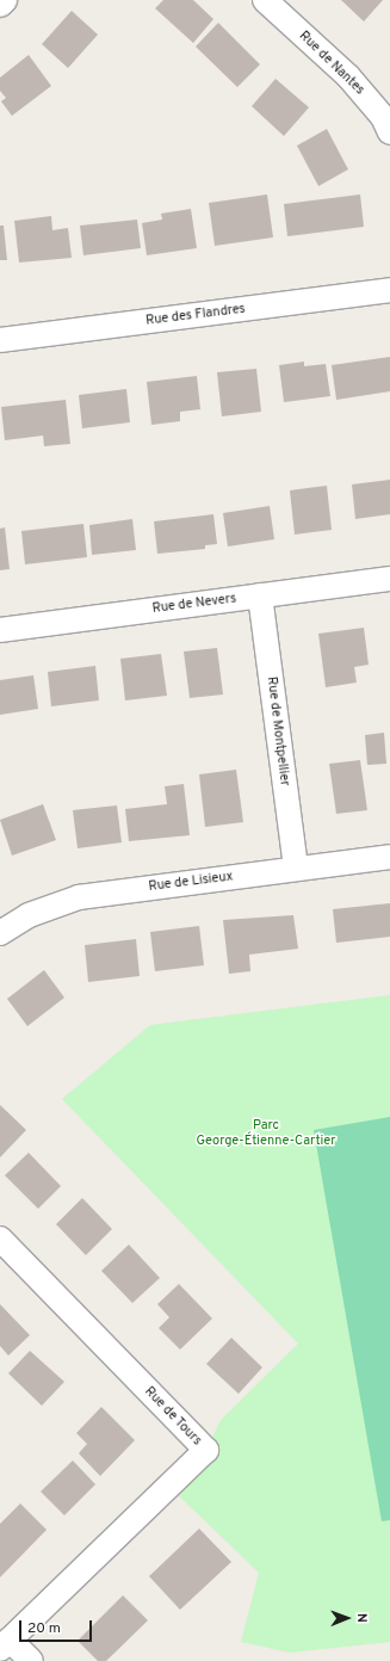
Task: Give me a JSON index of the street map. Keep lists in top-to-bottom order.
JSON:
{
  "streets": {
    "street": [
      "Rue de Nantes",
      "Rue des Flandres",
      "Rue de Nevers",
      "Rue de Montpellier",
      "Rue de Lisieux",
      "Rue de Tours"
    ]
  },
  "crossings": [
    ["Rue de Nevers", "Rue de Montpellier"],
    ["Rue de Montpellier", "Rue de Lisieux"]
  ],
  "parks": ["Parc George-Étienne-Cartier"],
  "scale_bar": "20 m",
  "north": "right"
}
